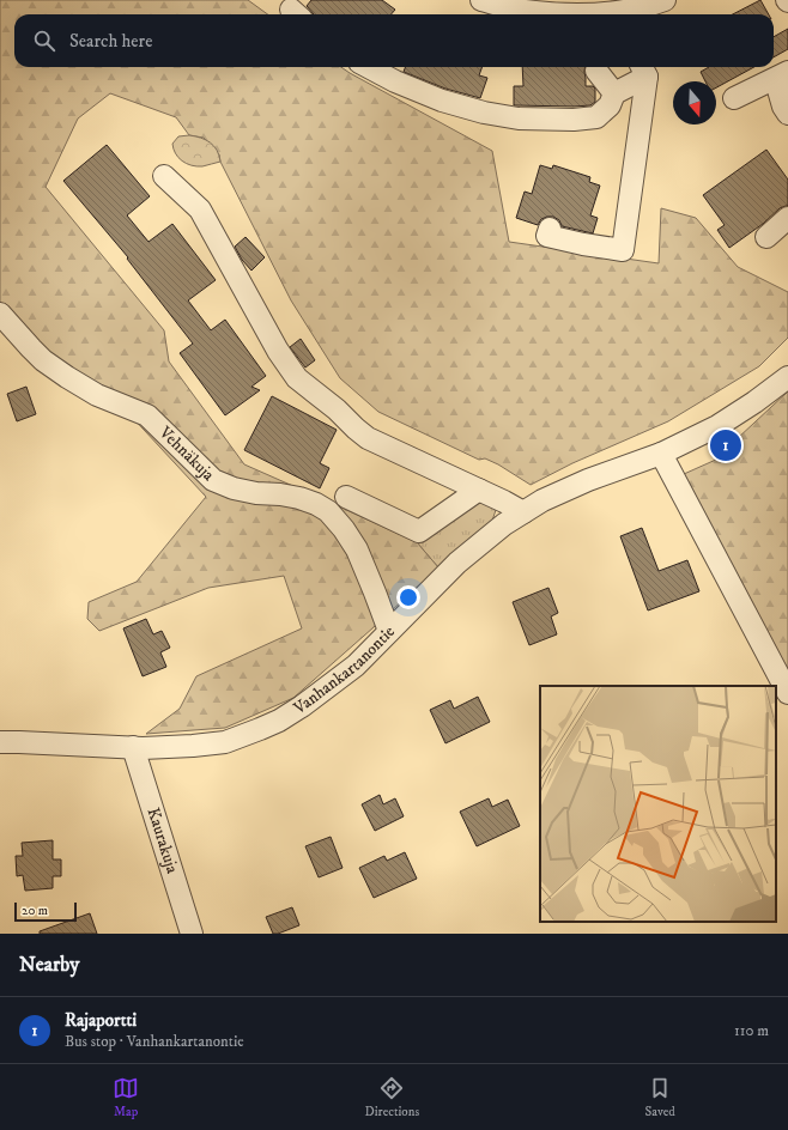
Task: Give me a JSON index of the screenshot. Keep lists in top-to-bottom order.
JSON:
{
  "streets": {
    "street": ["Vehnäkuja", "Vanhankartanontie", "Kaurakuja"]
  },
  "crossings": [
    ["Vehnäkuja", "Vanhankartanontie"],
    ["Vanhankartanontie", "Kaurakuja"]
  ],
  "scale_bar": "20 m",
  "north": "bottom",
  "page": {
    "search": "Search here",
    "pins": "1",
    "scale": "20 m",
    "heading": "Nearby",
    "list": [
      {
        "mark": "1",
        "name": "Rajaportti",
        "note": "Bus stop · Vanhankartanontie",
        "value": "110 m"
      }
    ],
    "nav": ["Map", "Directions", "Saved"]
  }
}
